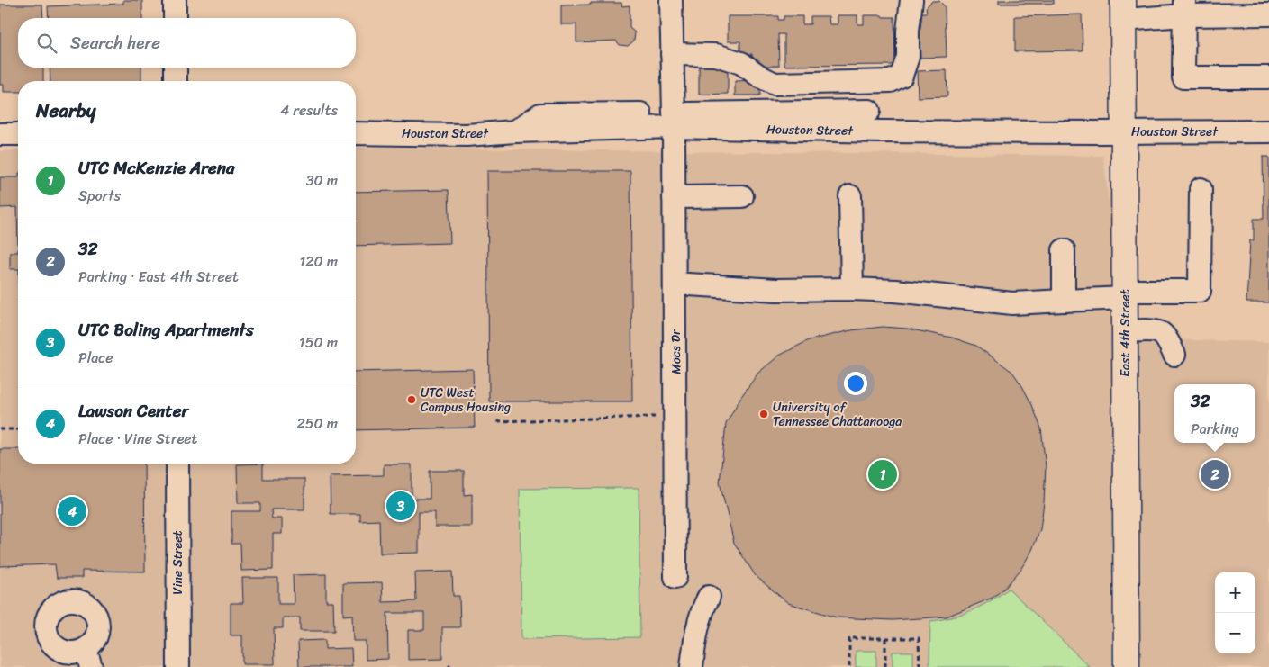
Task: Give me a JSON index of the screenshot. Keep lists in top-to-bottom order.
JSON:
{
  "streets": {
    "main road": ["East 4th Street"],
    "street": ["Houston Street", "Mocs Dr", "Vine Street"]
  },
  "crossings": [
    ["Houston Street", "East 4th Street"],
    ["Houston Street", "Mocs Dr"]
  ],
  "places": ["UTC West Campus Housing", "University of Tennessee Chattanooga"],
  "page": {
    "search": "Search here",
    "heading": ["Nearby", "4 results"],
    "list": [
      {
        "mark": "1",
        "name": "UTC McKenzie Arena",
        "note": "Sports",
        "value": "30 m"
      },
      {
        "mark": "2",
        "name": "32",
        "note": "Parking · East 4th Street",
        "value": "120 m"
      },
      {
        "mark": "3",
        "name": "UTC Boling Apartments",
        "note": "Place",
        "value": "150 m"
      },
      {
        "mark": "4",
        "name": "Lawson Center",
        "note": "Place · Vine Street",
        "value": "250 m"
      }
    ],
    "popup": ["32", "Parking"],
    "pins": [
      "1",
      "2",
      "3",
      "4"
    ],
    "map_buttons": ["+", "−"]
  }
}
